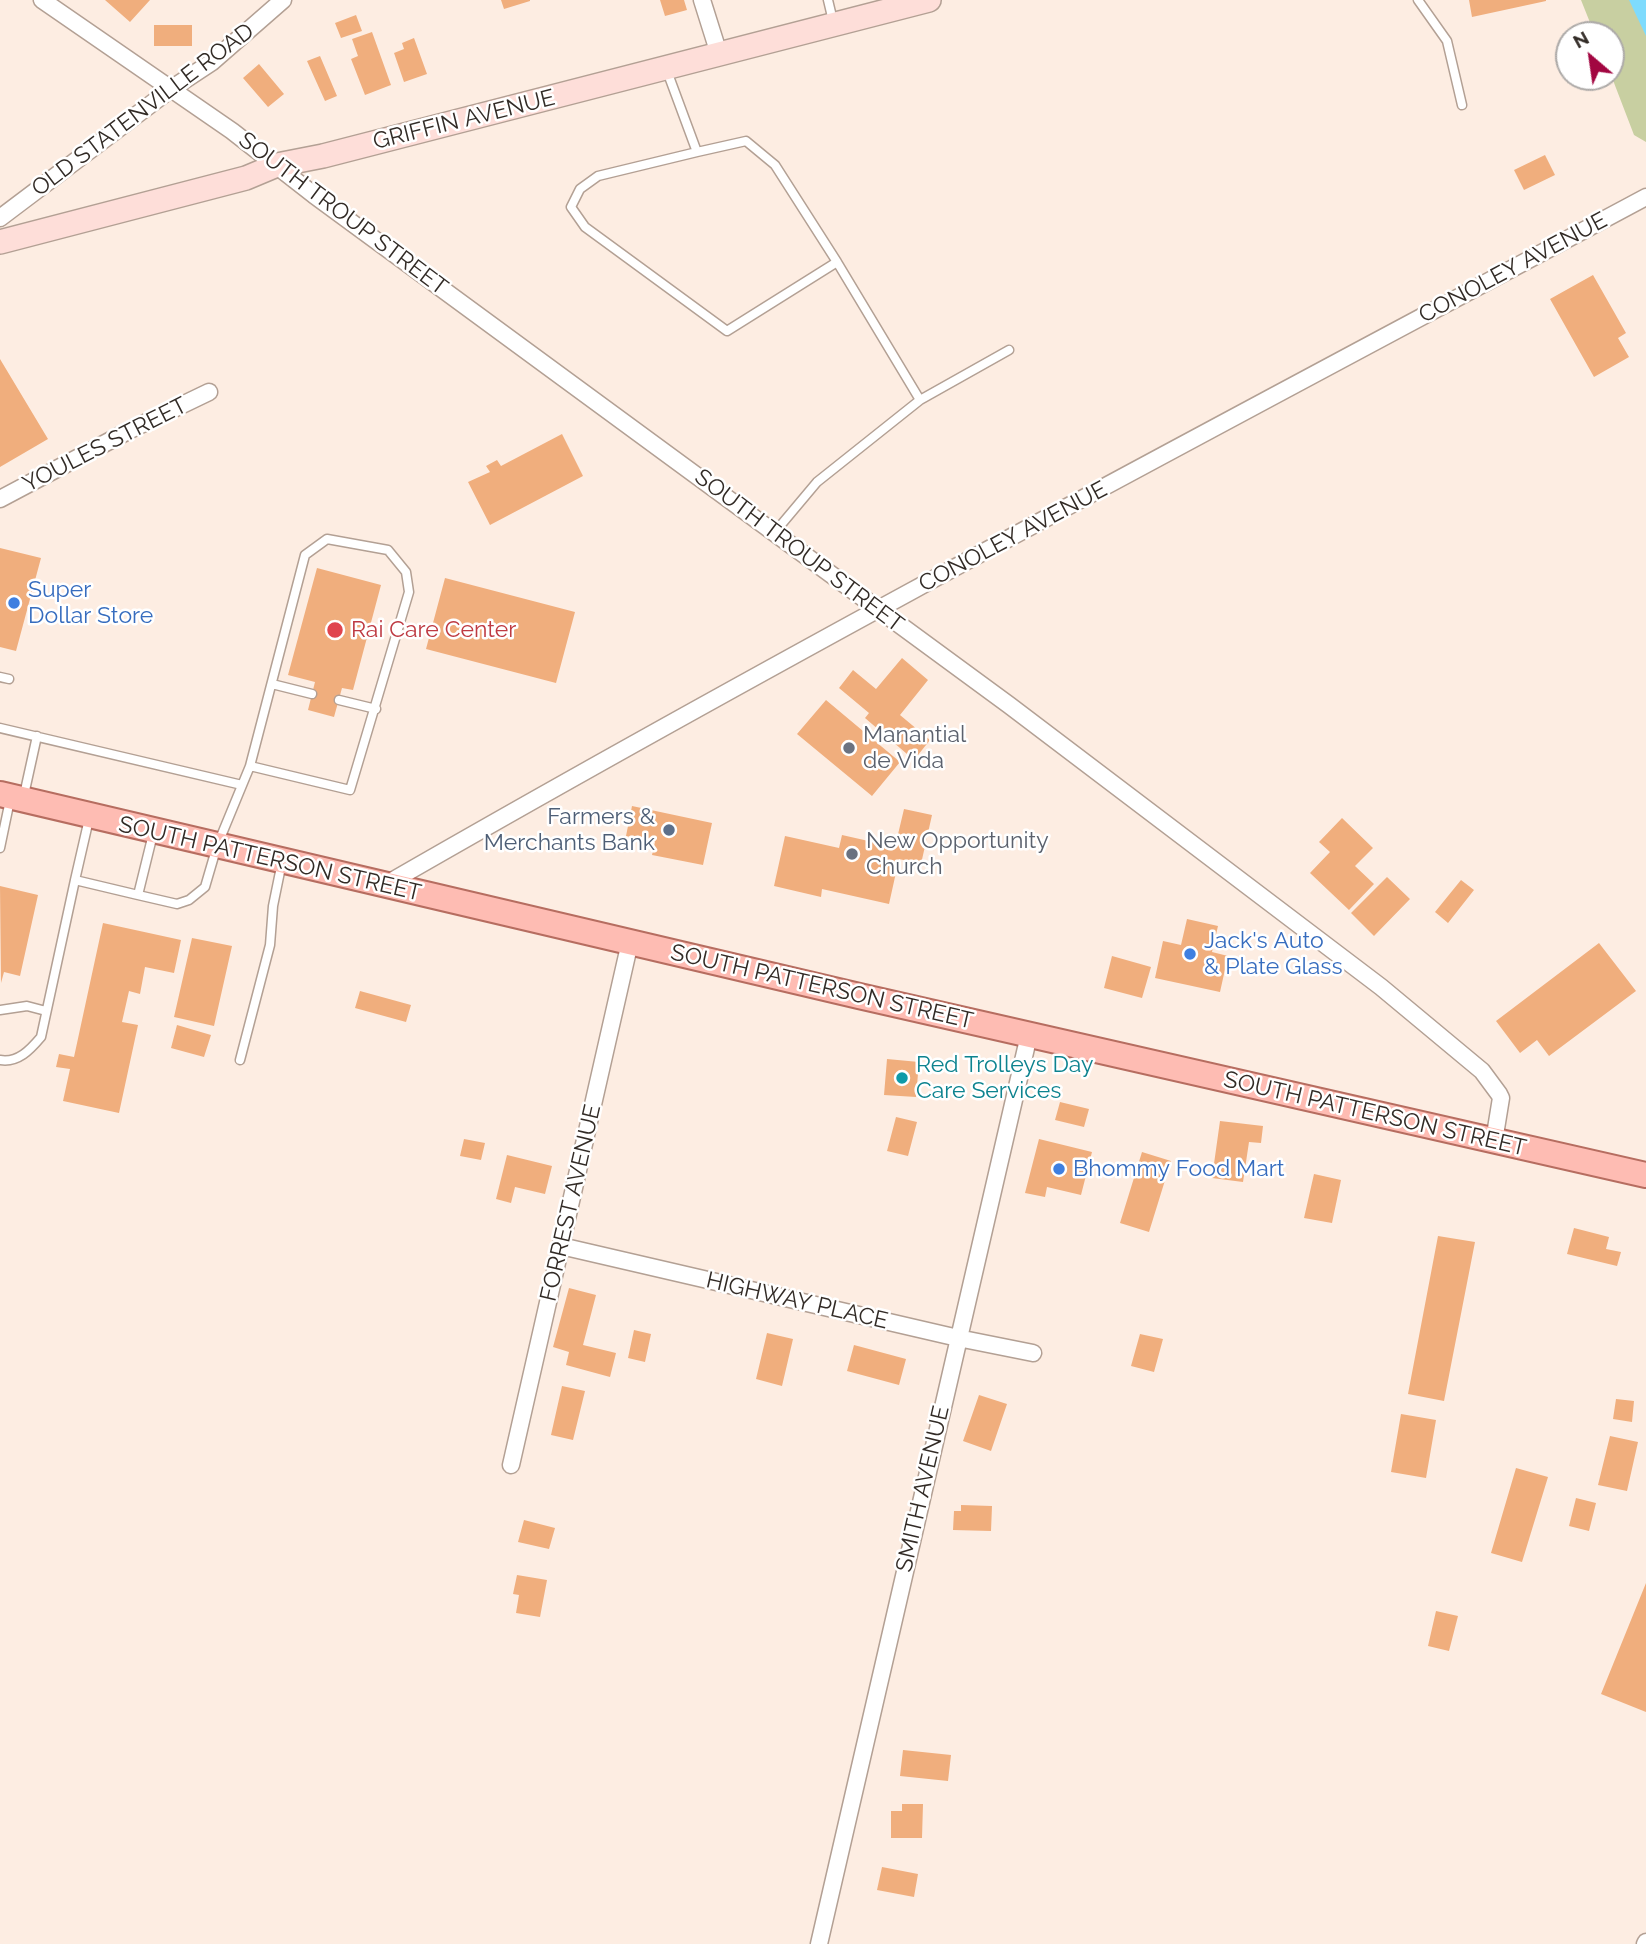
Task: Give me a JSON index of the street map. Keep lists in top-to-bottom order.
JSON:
{
  "streets": {
    "main road": ["GRIFFIN AVENUE", "SOUTH PATTERSON STREET"],
    "street": [
      "OLD STATENVILLE ROAD",
      "SOUTH TROUP STREET",
      "CONOLEY AVENUE",
      "YOULES STREET",
      "FORREST AVENUE",
      "HIGHWAY PLACE",
      "SMITH AVENUE"
    ]
  },
  "crossings": [
    ["OLD STATENVILLE ROAD", "SOUTH TROUP STREET"],
    ["GRIFFIN AVENUE", "SOUTH TROUP STREET"],
    ["SOUTH TROUP STREET", "CONOLEY AVENUE"],
    ["SOUTH TROUP STREET", "SOUTH PATTERSON STREET"],
    ["CONOLEY AVENUE", "SOUTH PATTERSON STREET"],
    ["SOUTH PATTERSON STREET", "FORREST AVENUE"],
    ["SOUTH PATTERSON STREET", "SMITH AVENUE"],
    ["FORREST AVENUE", "HIGHWAY PLACE"],
    ["HIGHWAY PLACE", "SMITH AVENUE"]
  ],
  "places": [
    "Super Dollar Store",
    "Rai Care Center",
    "Manantial de Vida",
    "Farmers & Merchants Bank",
    "New Opportunity Church",
    "Jack's Auto & Plate Glass",
    "Red Trolleys Day Care Services",
    "Bhommy Food Mart"
  ],
  "north": "top left"
}
